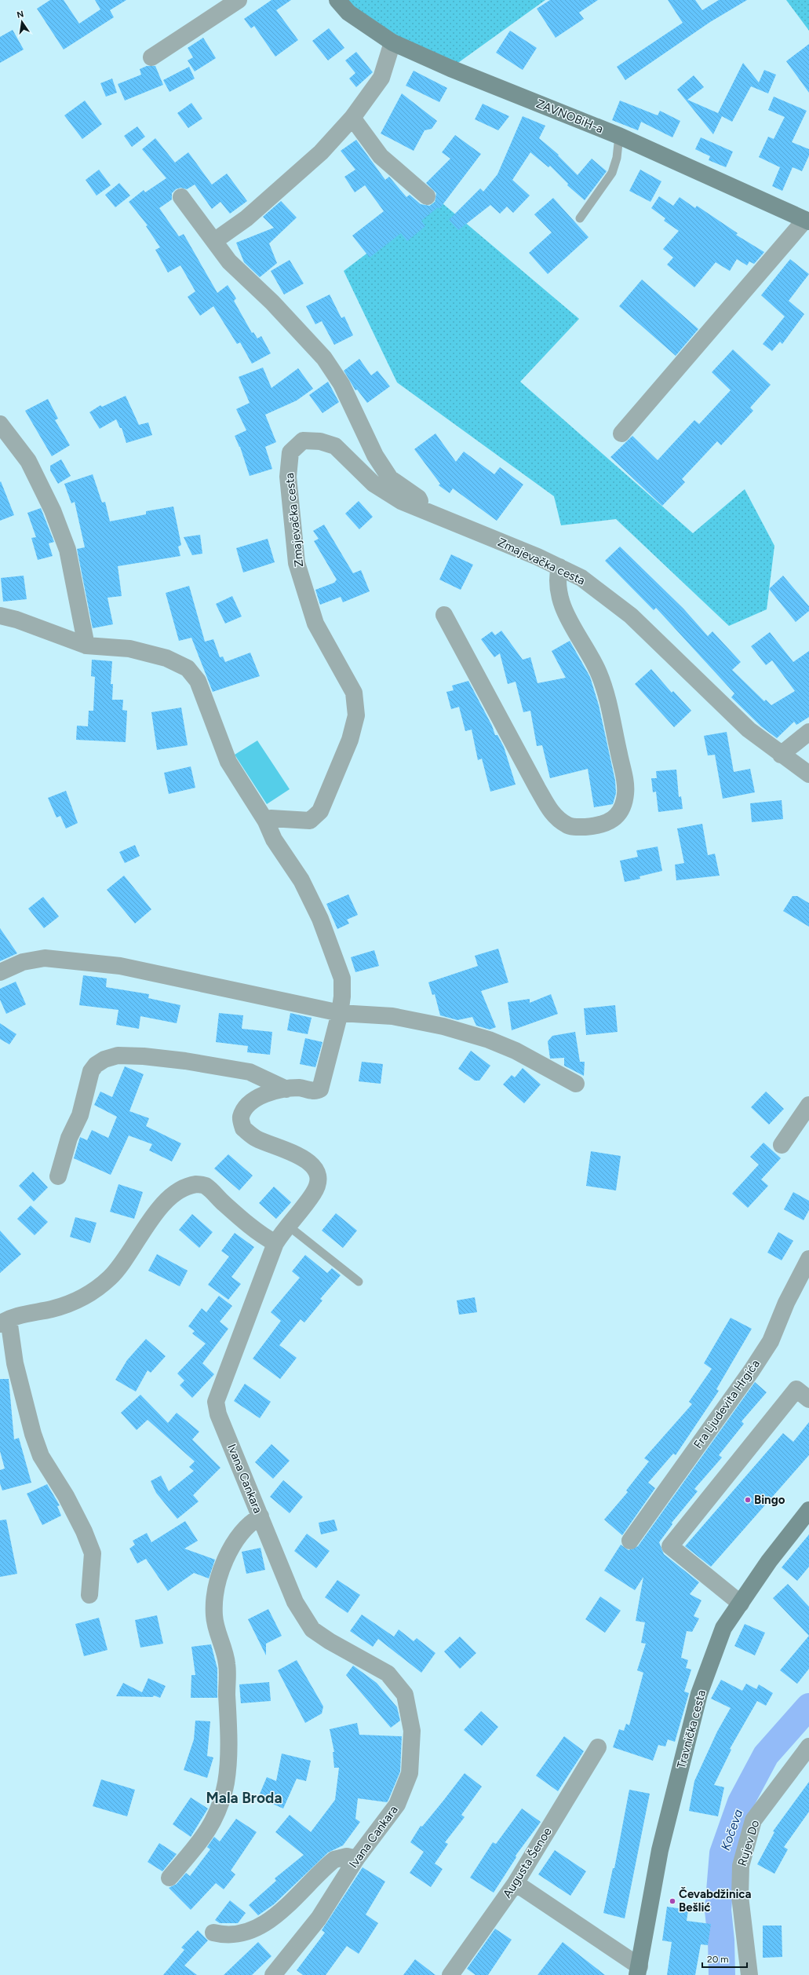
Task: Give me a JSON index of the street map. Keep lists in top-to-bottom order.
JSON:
{
  "streets": {
    "main road": ["ZAVNOBiH-a", "Travnička cesta"],
    "street": [
      "Zmajevačka cesta",
      "Fra Ljudevita Hrgića",
      "Ivana Cankara",
      "Rujev Do",
      "Augusta Šenoe"
    ]
  },
  "districts": ["Mala Broda"],
  "water": ["Kočeva"],
  "places": ["Bingo", "Čevabdžinica Bešlić"],
  "scale_bar": "20 m",
  "north": "top"
}
